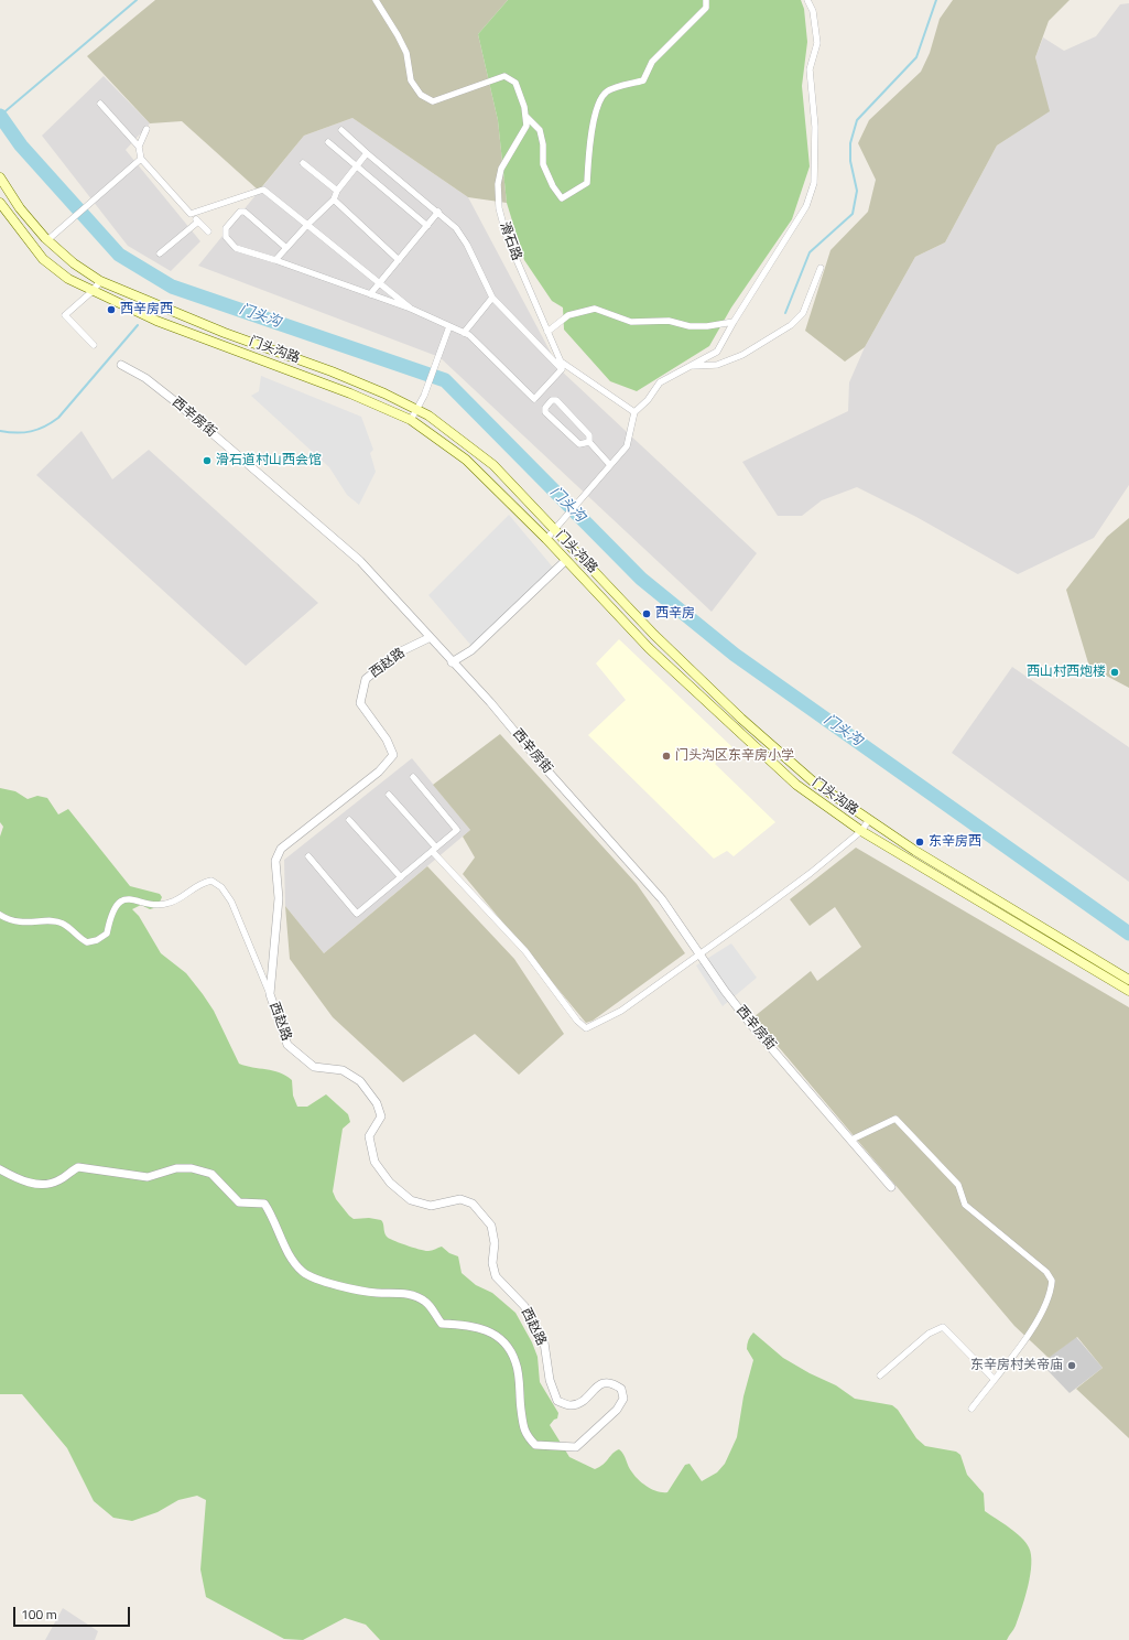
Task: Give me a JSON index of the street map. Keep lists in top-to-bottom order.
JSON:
{
  "streets": {
    "main road": ["门头沟路"],
    "street": ["滑石路", "西辛房街", "西赵路"]
  },
  "crossings": [
    ["西辛房街", "西赵路"]
  ],
  "water": ["门头沟"],
  "places": [
    "西辛房西",
    "滑石道村山西会馆",
    "西辛房",
    "西山村西炮楼",
    "门头沟区东辛房小学",
    "东辛房西",
    "东辛房村关帝庙"
  ],
  "scale_bar": "100 m"
}
